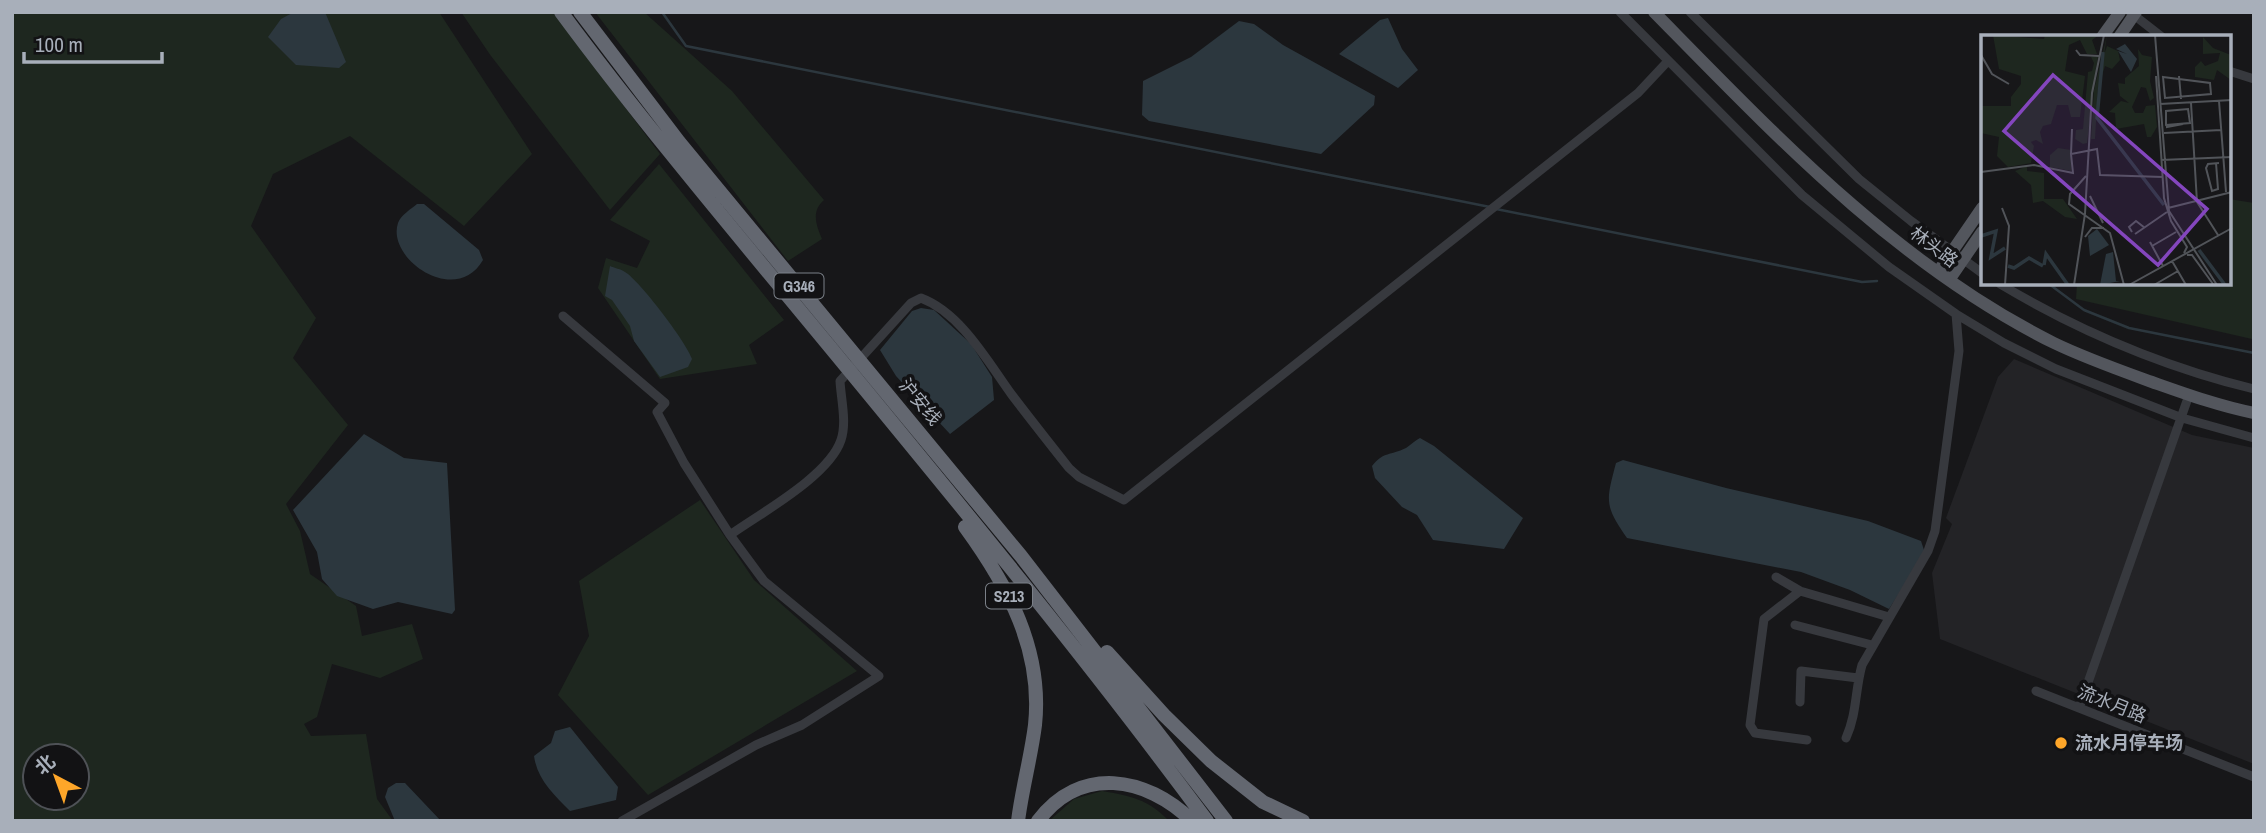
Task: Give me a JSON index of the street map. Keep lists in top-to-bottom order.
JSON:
{
  "streets": {
    "highway": ["G346", "沪安线", "S213"],
    "main road": ["林头路"],
    "street": ["流水月路"]
  },
  "crossings": [
    ["沪安线", "S213"]
  ],
  "places": ["流水月停车场"],
  "scale_bar": "100 m",
  "north": "top left"
}
